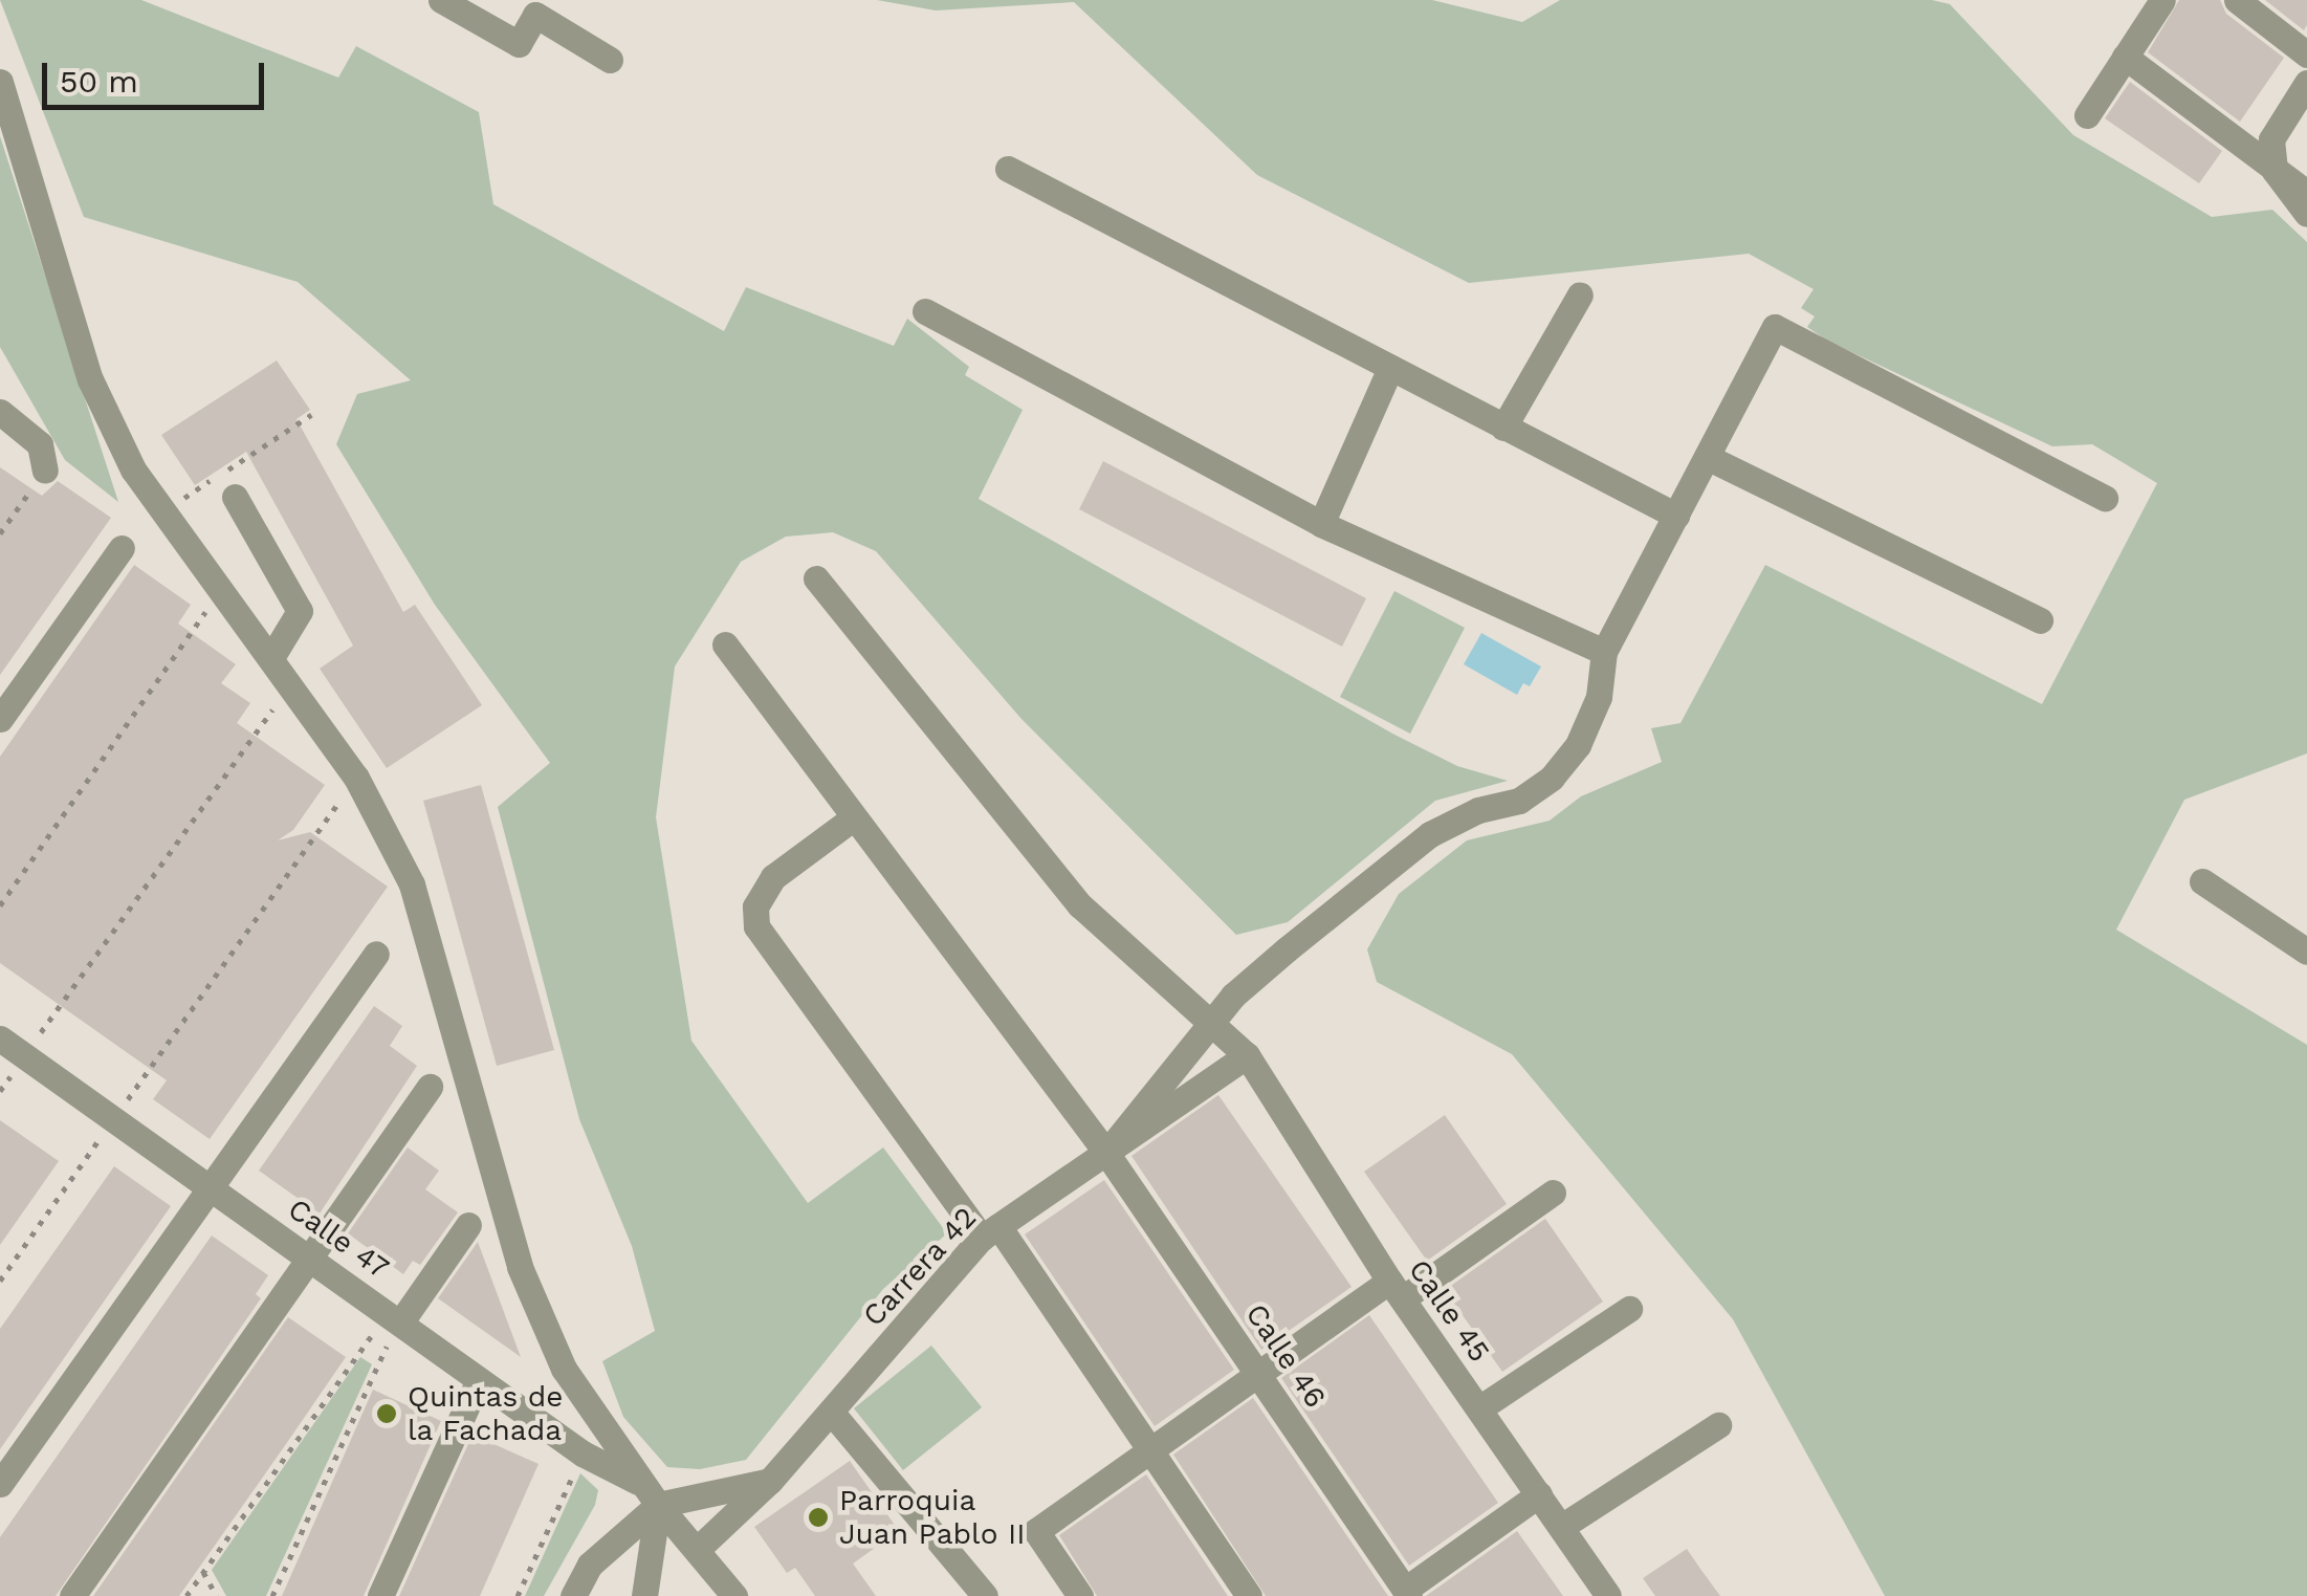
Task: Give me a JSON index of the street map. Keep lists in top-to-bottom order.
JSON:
{
  "streets": {
    "street": [
      "Calle 47",
      "Carrera 42",
      "Calle 45",
      "Calle 46"
    ]
  },
  "crossings": [
    ["Carrera 42", "Calle 45"],
    ["Carrera 42", "Calle 46"]
  ],
  "places": ["Quintas de la Fachada", "Parroquia Juan Pablo II"],
  "scale_bar": "50 m"
}
